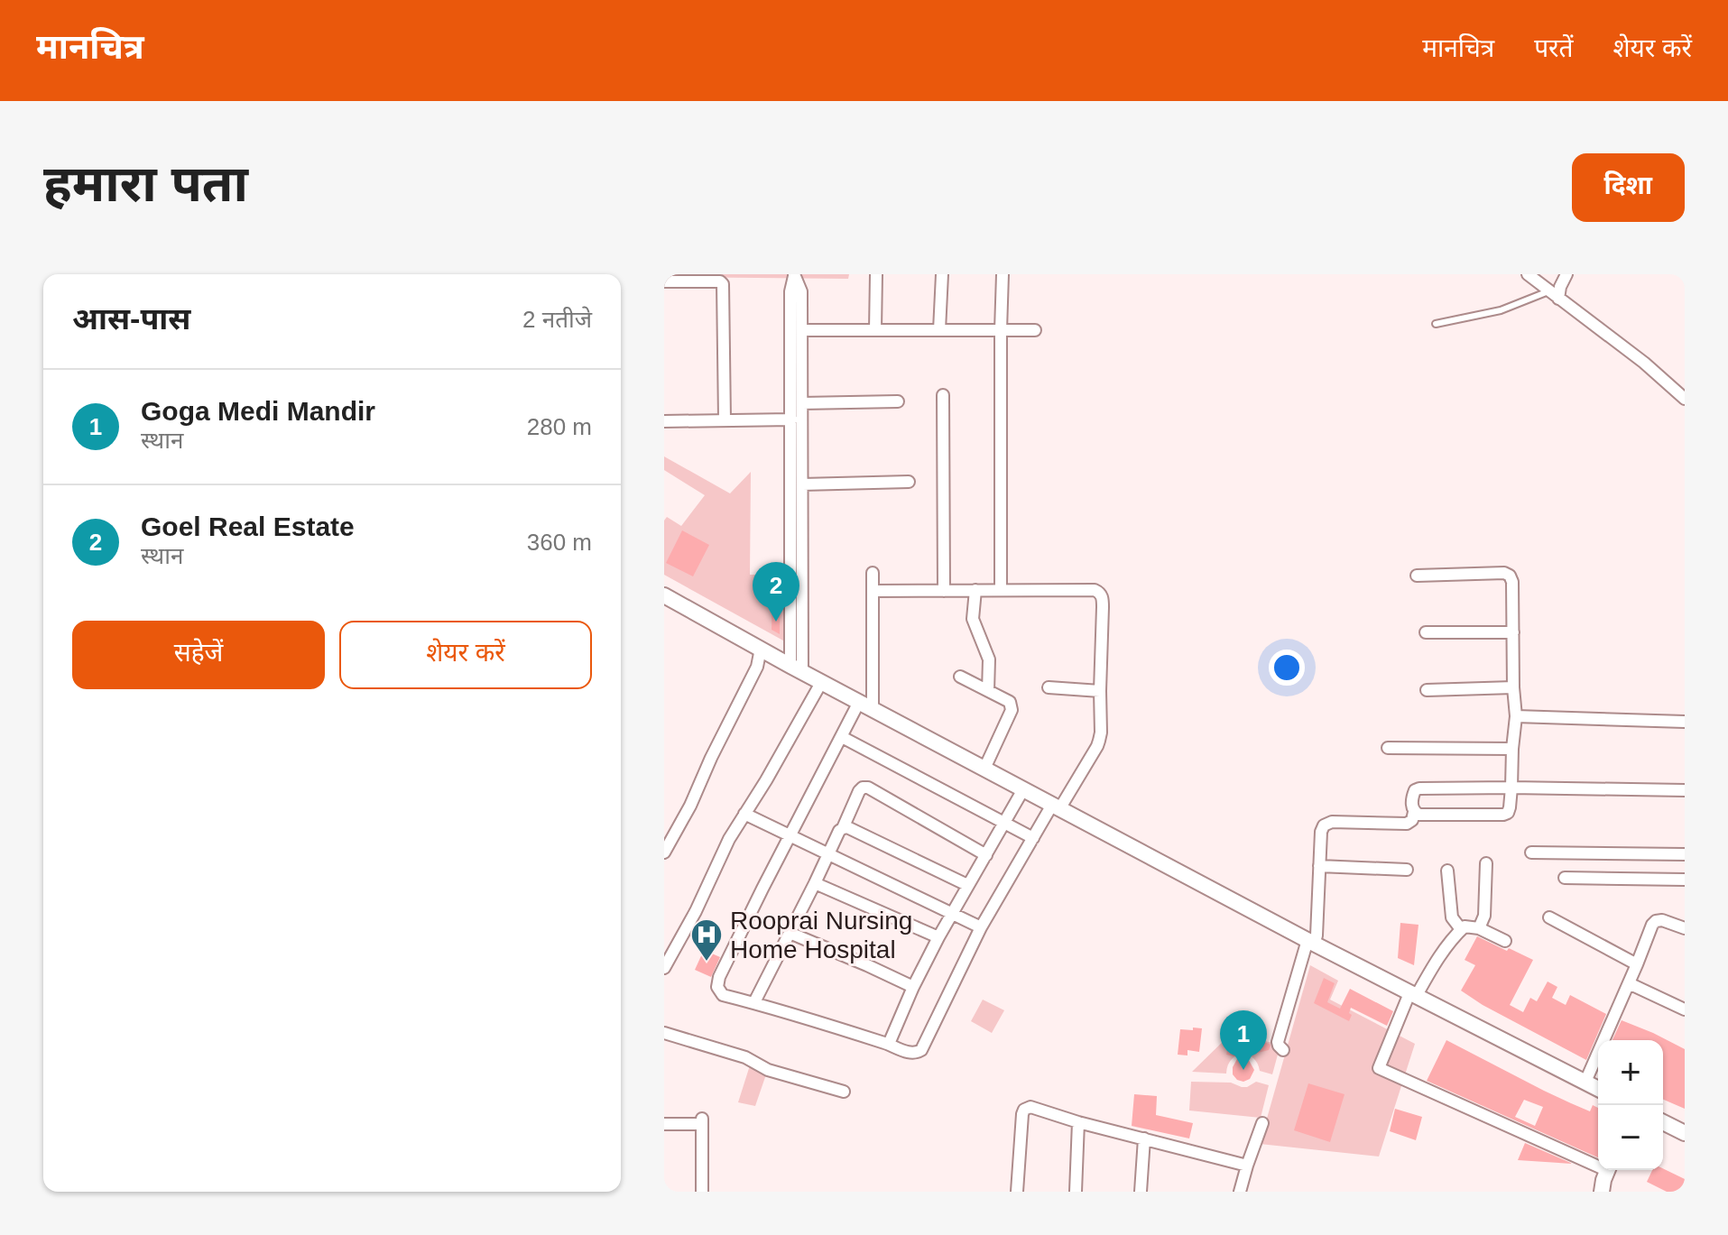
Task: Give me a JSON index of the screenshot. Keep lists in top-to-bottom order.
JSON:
{
  "places": {
    "hospital": ["Rooprai Nursing Home Hospital"]
  },
  "page": {
    "header": "मानचित्र",
    "nav": ["मानचित्र", "परतें", "शेयर करें"],
    "buttons": [
      "दिशा",
      ["सहेजें", "शेयर करें"]
    ],
    "title": "हमारा पता",
    "heading": ["आस-पास", "2 नतीजे"],
    "list": [
      {
        "mark": "1",
        "name": "Goga Medi Mandir",
        "note": "स्थान",
        "value": "280 m"
      },
      {
        "mark": "2",
        "name": "Goel Real Estate",
        "note": "स्थान",
        "value": "360 m"
      }
    ],
    "pins": ["2", "1"],
    "map_buttons": ["+", "−"]
  }
}
